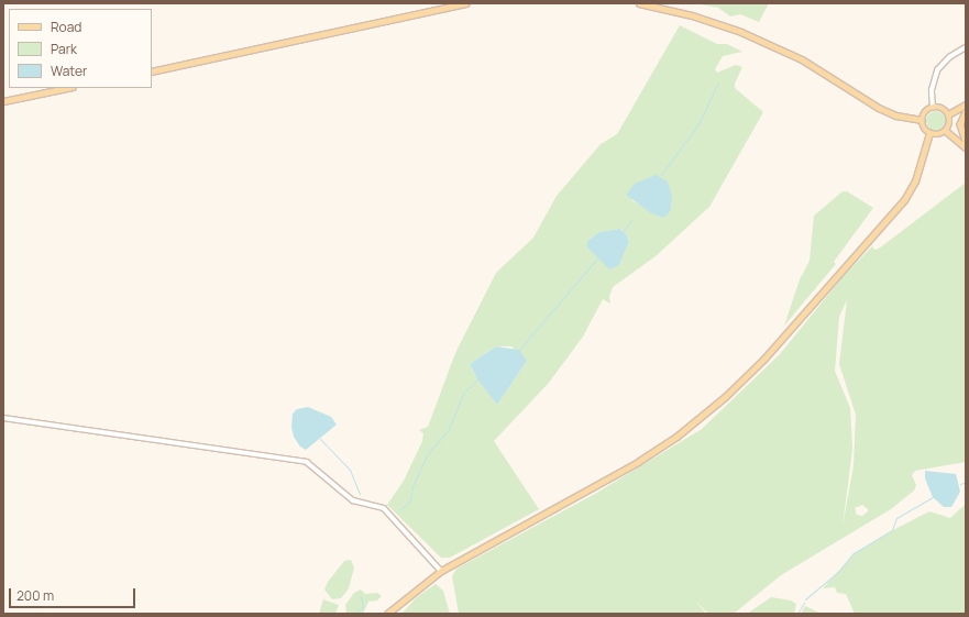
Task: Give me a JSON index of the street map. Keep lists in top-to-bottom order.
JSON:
{
  "legend": ["Road", "Park", "Water"],
  "scale_bar": "200 m"
}
